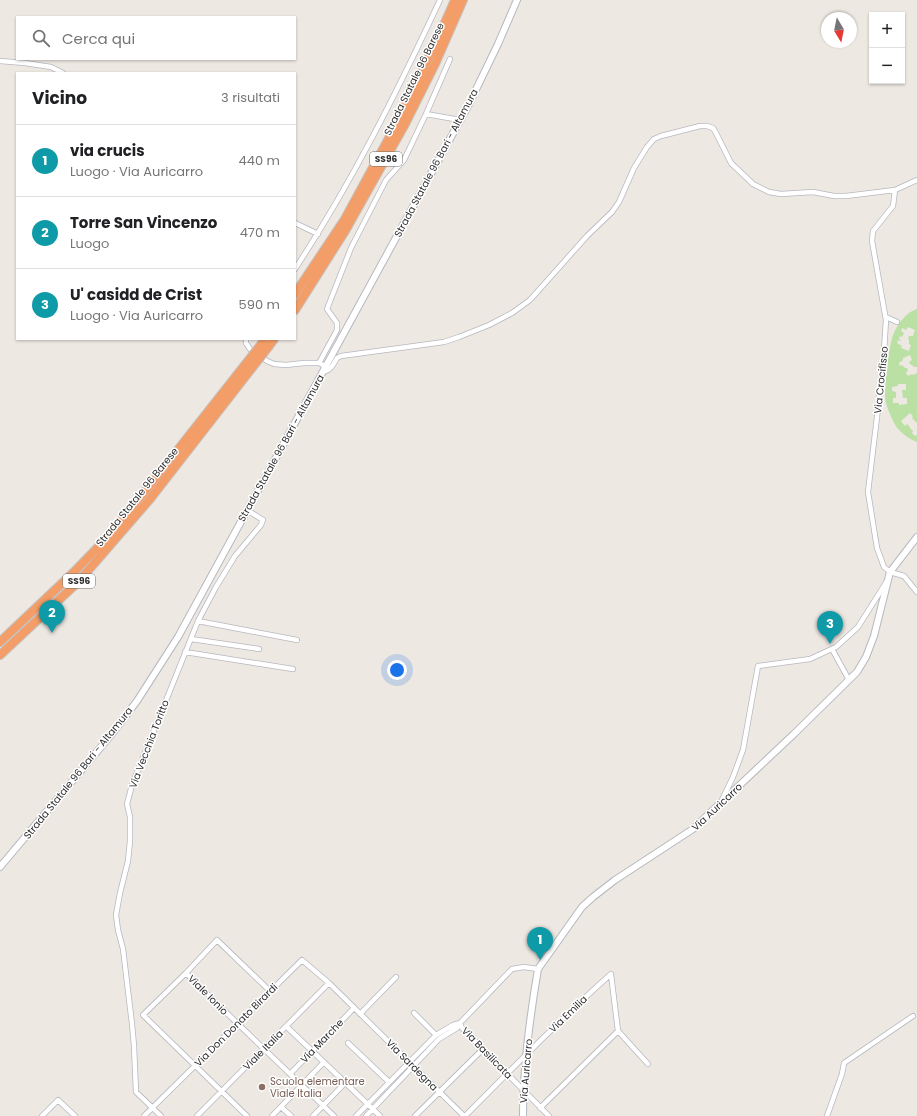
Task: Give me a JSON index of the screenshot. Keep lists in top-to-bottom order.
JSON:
{
  "streets": {
    "highway": ["Strada Statale 96 Barese", "SS96"],
    "street": [
      "Strada Statale 96 Bari - Altamura",
      "Via Crocifisso",
      "Via Vecchia Toritto",
      "Via Auricarro",
      "Viale Ionio",
      "Via Emilia",
      "Via Don Donato Birardi",
      "Via Marche",
      "Viale Italia",
      "Via Basilicata",
      "Via Sardegna"
    ]
  },
  "crossings": [
    ["Strada Statale 96 Bari - Altamura", "Via Vecchia Toritto"],
    ["Via Crocifisso", "Via Auricarro"],
    ["Via Vecchia Toritto", "Via Don Donato Birardi"],
    ["Via Auricarro", "Via Emilia"],
    ["Via Auricarro", "Via Basilicata"],
    ["Viale Ionio", "Via Don Donato Birardi"],
    ["Viale Ionio", "Via Marche"],
    ["Viale Ionio", "Viale Italia"],
    ["Via Emilia", "Via Basilicata"],
    ["Via Emilia", "Via Sardegna"],
    ["Via Don Donato Birardi", "Viale Italia"],
    ["Via Don Donato Birardi", "Via Sardegna"],
    ["Via Marche", "Via Sardegna"],
    ["Viale Italia", "Via Sardegna"]
  ],
  "places": ["Scuola elementare Viale Italia"],
  "north": "bottom",
  "page": {
    "map_buttons": ["+", "−"],
    "search": "Cerca qui",
    "heading": ["Vicino", "3 risultati"],
    "list": [
      {
        "mark": "1",
        "name": "via crucis",
        "note": "Luogo · Via Auricarro",
        "value": "440 m"
      },
      {
        "mark": "2",
        "name": "Torre San Vincenzo",
        "note": "Luogo",
        "value": "470 m"
      },
      {
        "mark": "3",
        "name": "U' casidd de Crist",
        "note": "Luogo · Via Auricarro",
        "value": "590 m"
      }
    ],
    "pins": ["2", "3", "1"]
  }
}
